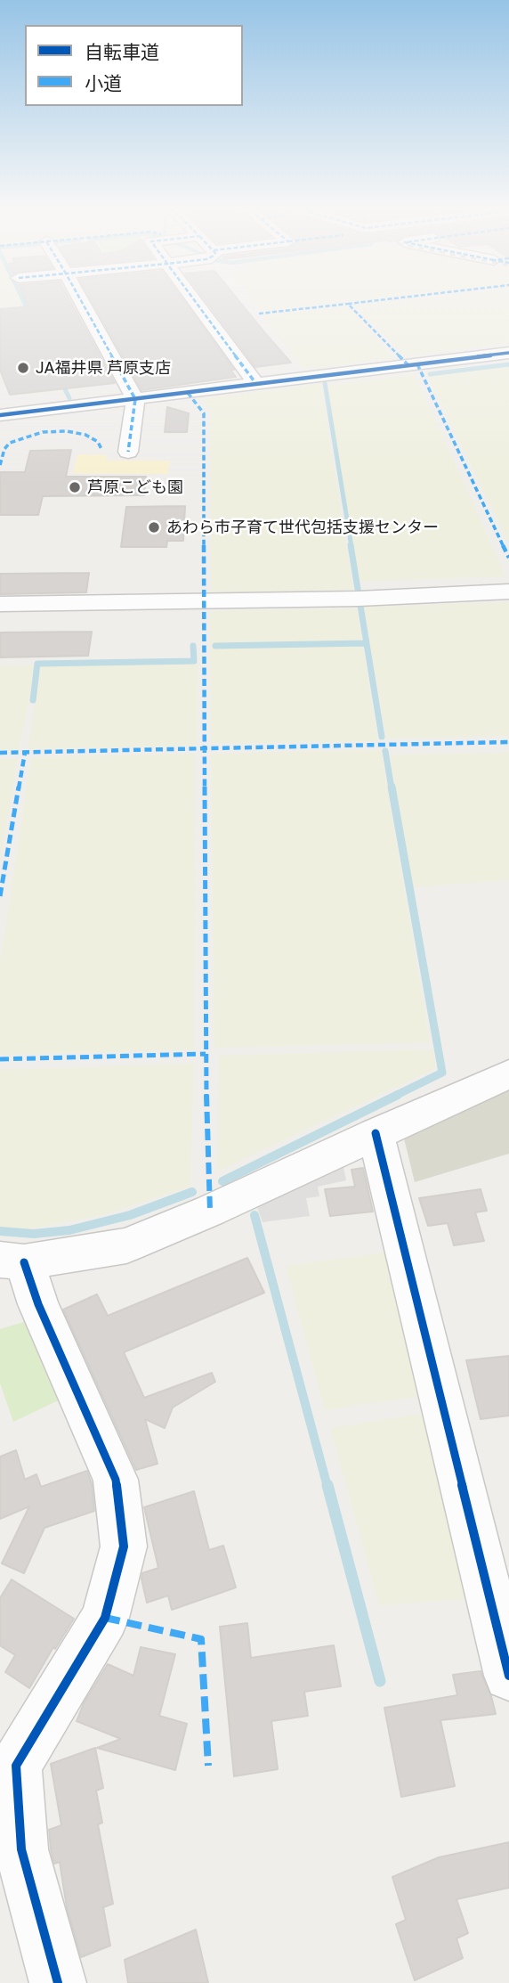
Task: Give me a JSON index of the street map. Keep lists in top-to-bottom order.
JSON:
{
  "places": ["JA福井県 芦原支店", "芦原こども園", "あわら市子育て世代包括支援センター"],
  "legend": ["自転車道", "小道"]
}
